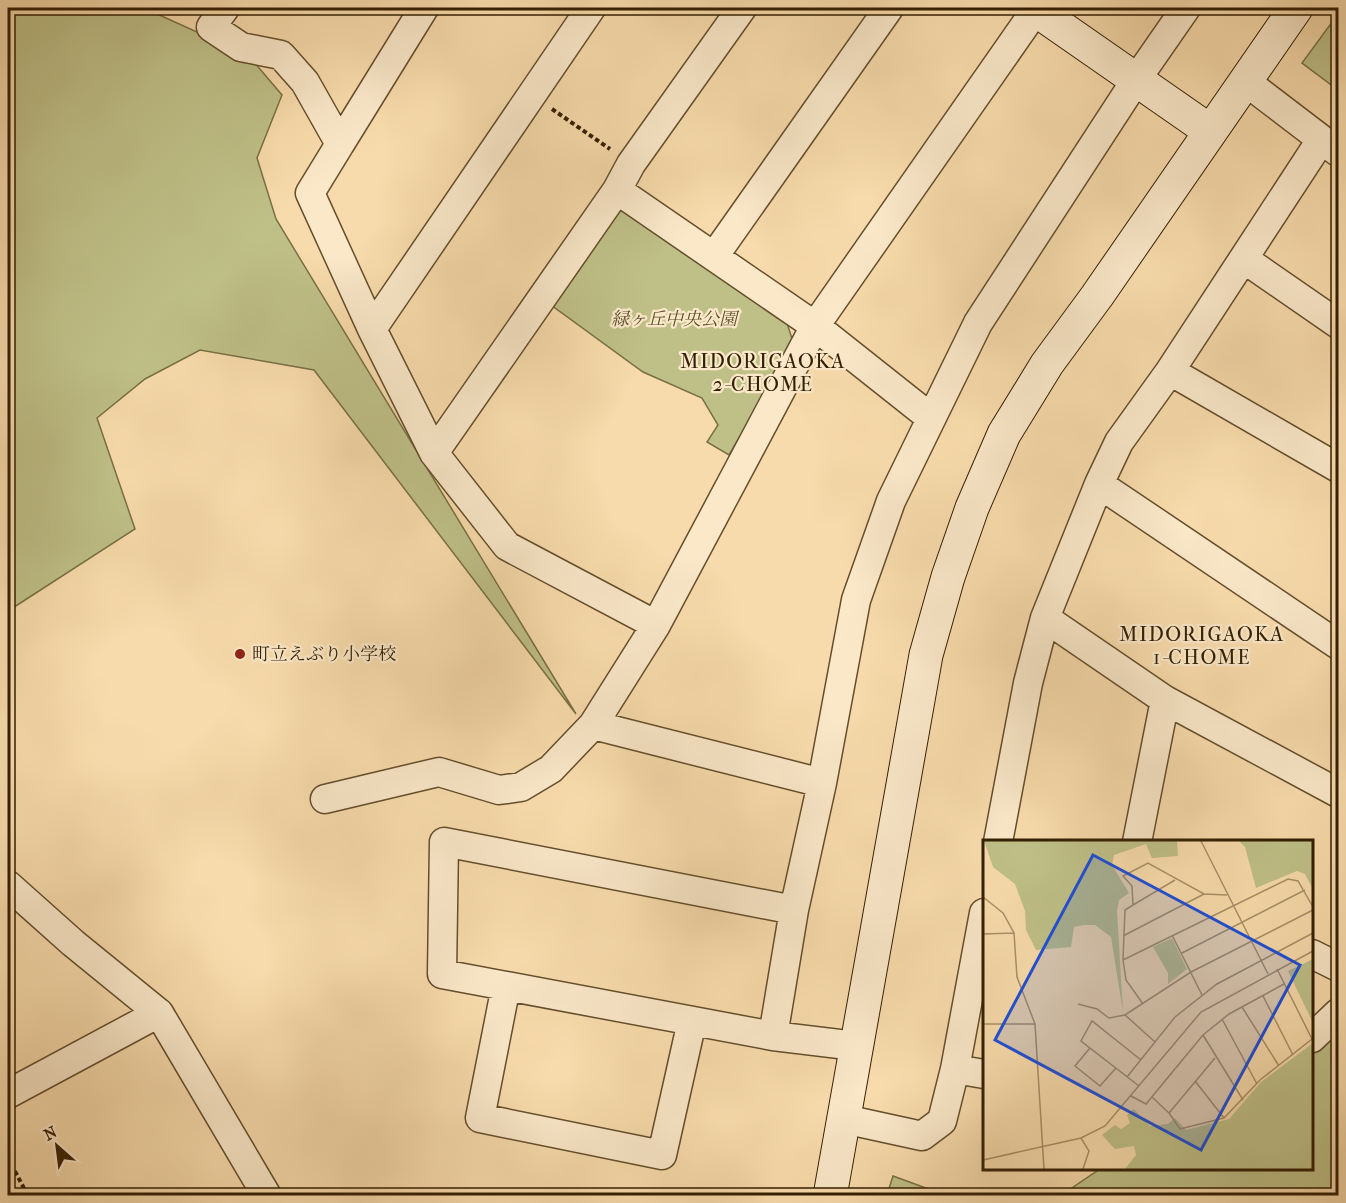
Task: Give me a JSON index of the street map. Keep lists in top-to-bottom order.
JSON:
{
  "districts": ["MIDORIGAOKA 2-CHOME", "MIDORIGAOKA 1-CHOME"],
  "parks": ["緑ヶ丘中央公園"],
  "places": ["町立えぶり小学校"],
  "north": "top left"
}
